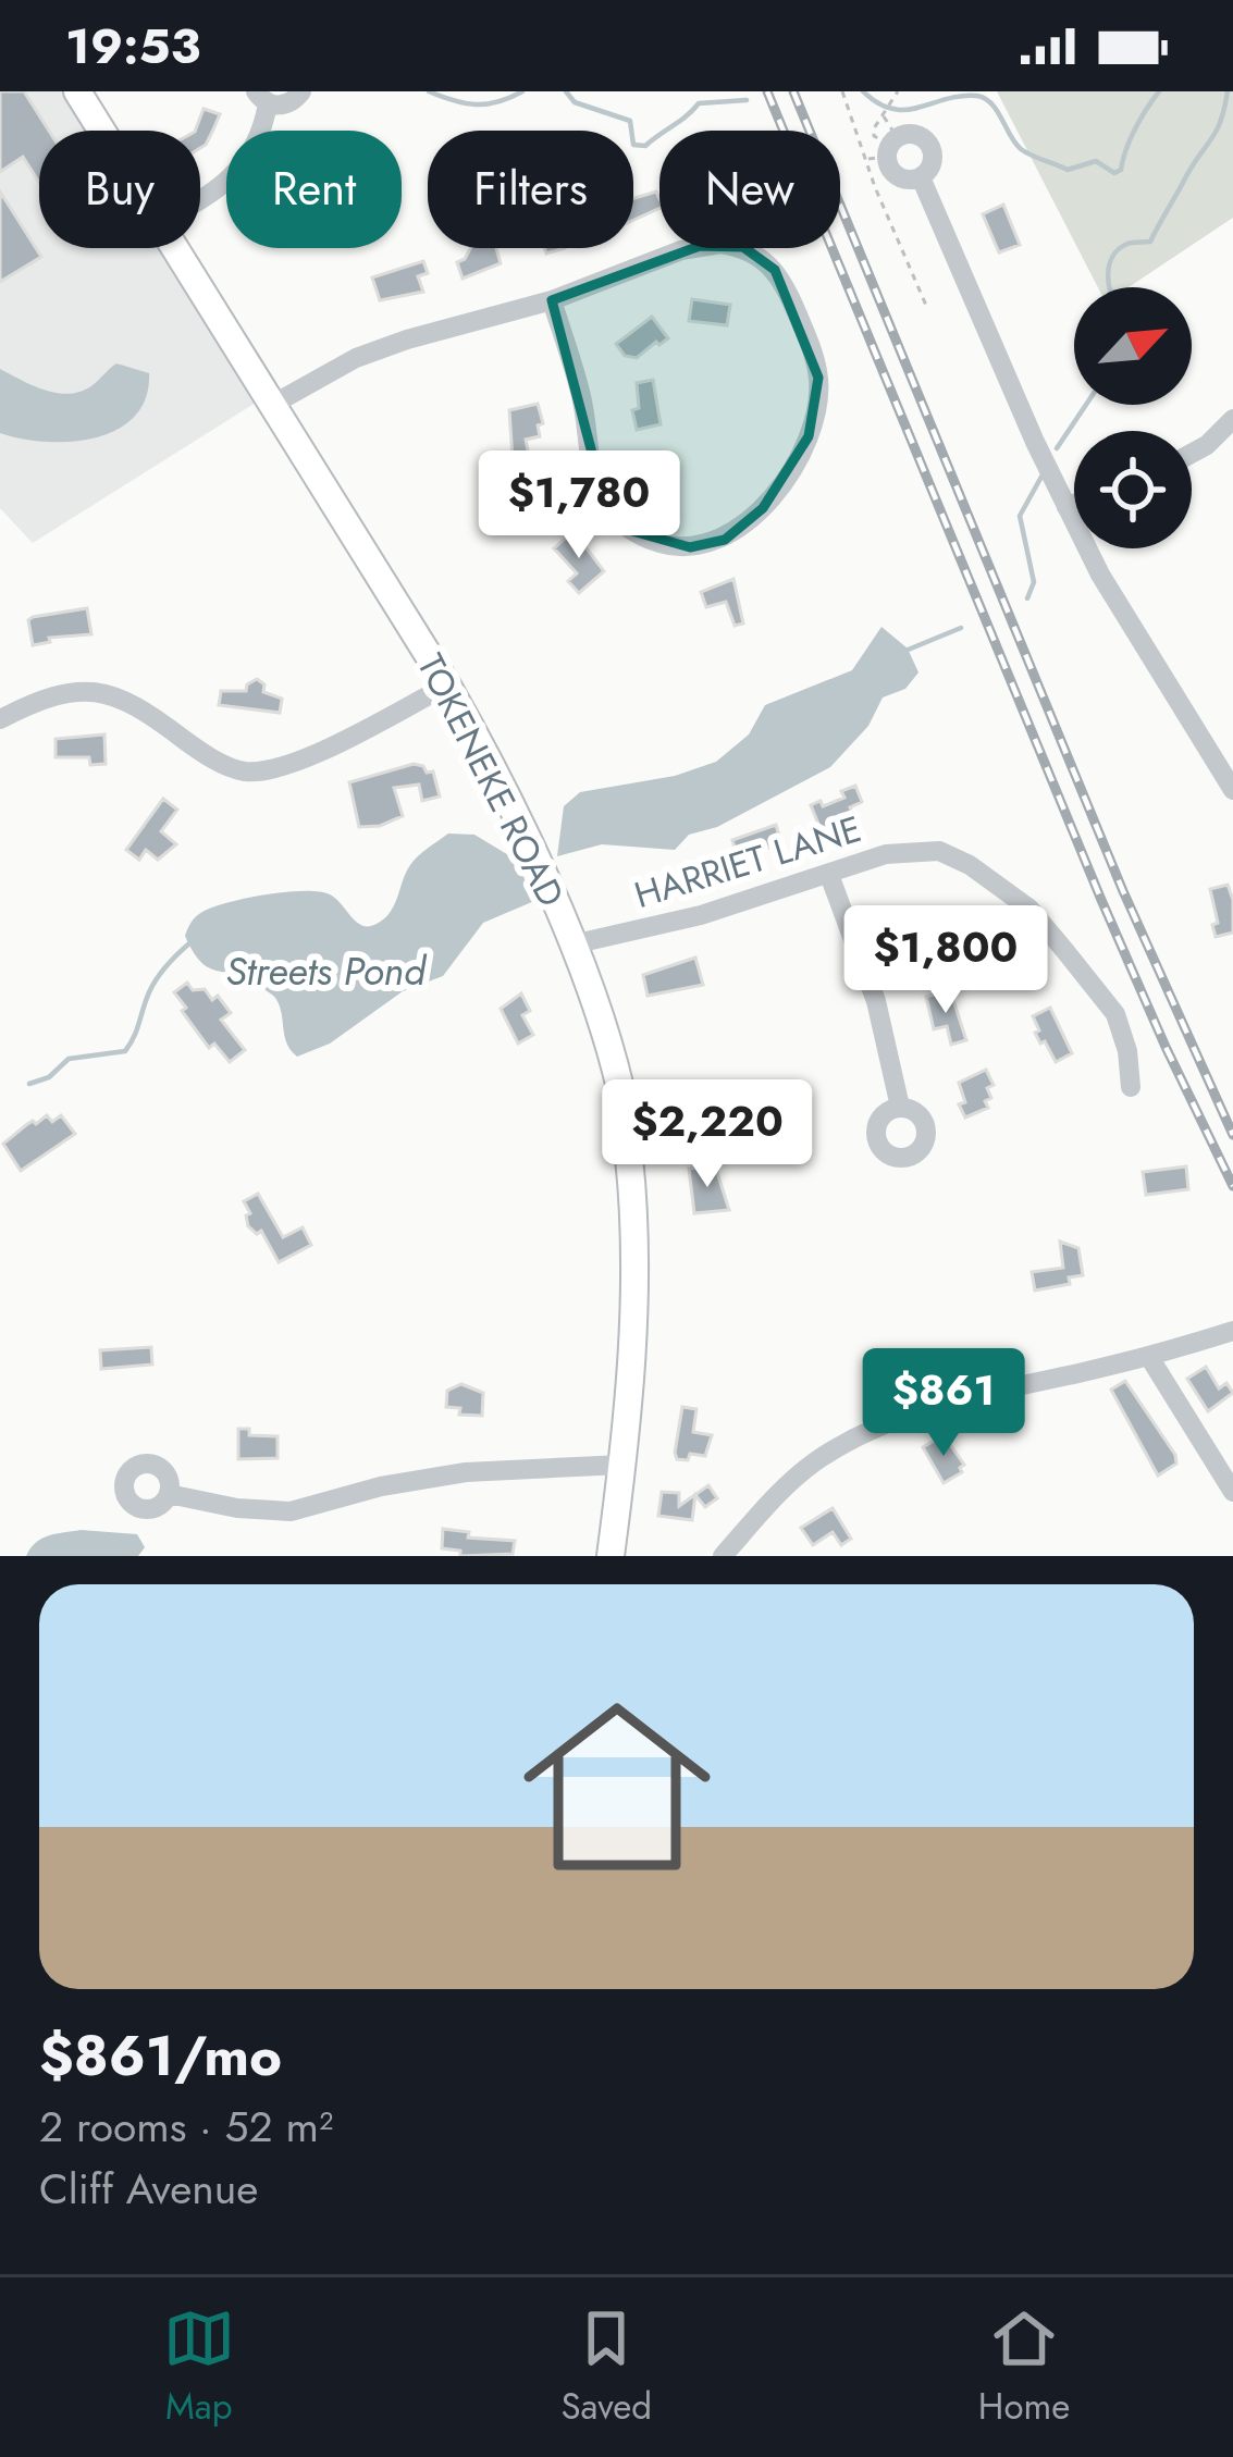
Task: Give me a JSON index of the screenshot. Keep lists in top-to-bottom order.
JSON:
{
  "streets": {
    "main road": ["TOKENEKE ROAD"],
    "street": ["HARRIET LANE"]
  },
  "crossings": [
    ["TOKENEKE ROAD", "HARRIET LANE"]
  ],
  "water": ["Streets Pond"],
  "north": "top right",
  "page": {
    "status": "19:53",
    "chip": [
      "Buy",
      "Rent",
      "Filters",
      "New"
    ],
    "price": [
      "$1,780",
      "$1,800",
      "$2,220",
      "$861"
    ],
    "list": [
      {
        "name": "$861/mo",
        "note": "2 rooms · 52 m² · Cliff Avenue"
      }
    ],
    "tabs": ["Map", "Saved", "Home"]
  }
}
